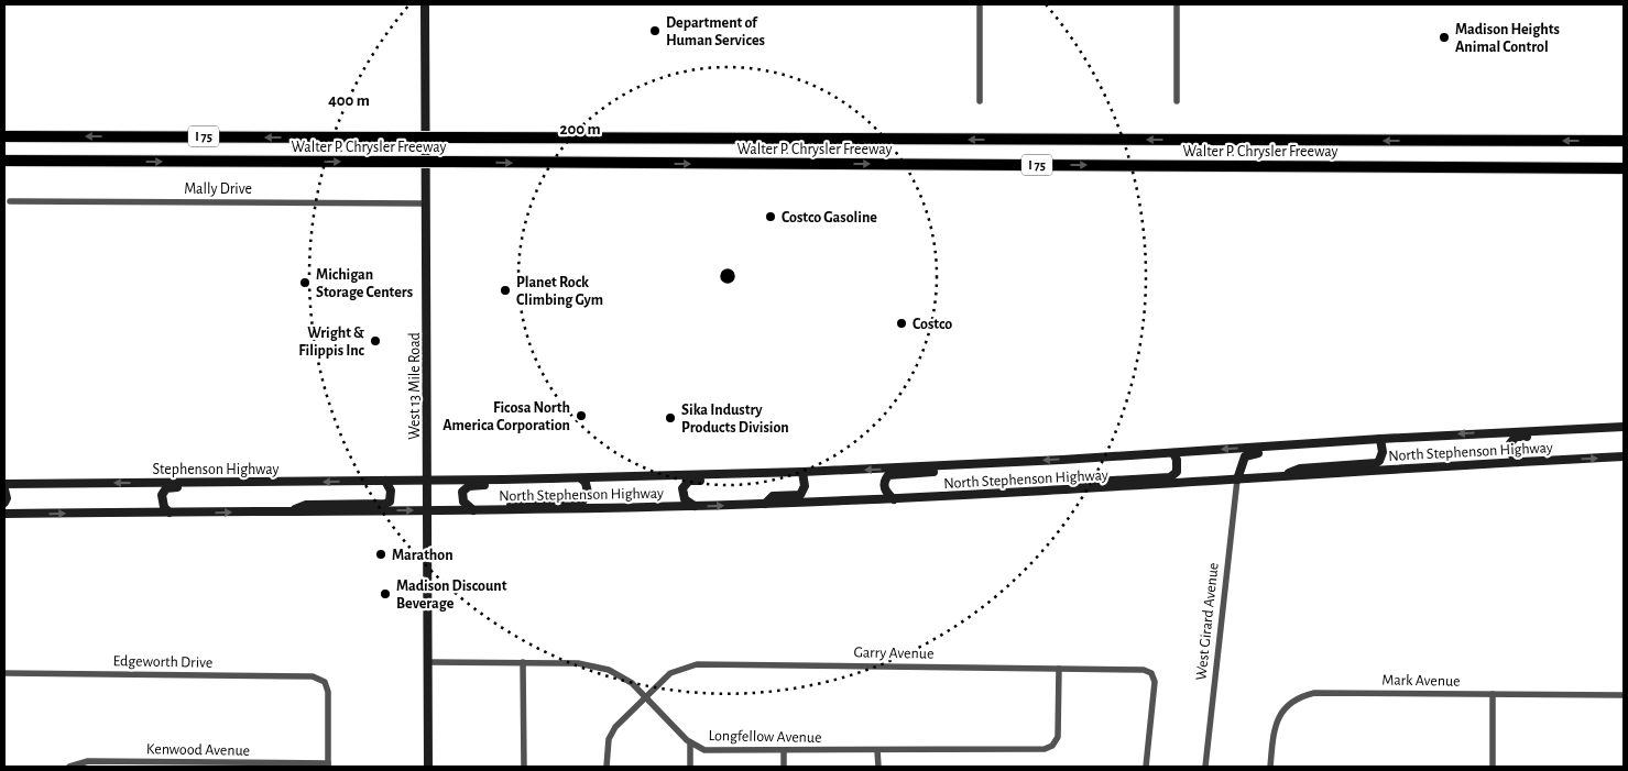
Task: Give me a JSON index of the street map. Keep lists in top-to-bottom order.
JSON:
{
  "streets": {
    "highway": ["I 75", "Walter P. Chrysler Freeway"],
    "main road": ["West 13 Mile Road", "North Stephenson Highway", "Stephenson Highway"],
    "street": [
      "Mally Drive",
      "West Girard Avenue",
      "Garry Avenue",
      "Edgeworth Drive",
      "Mark Avenue",
      "Longfellow Avenue",
      "Kenwood Avenue"
    ]
  },
  "crossings": [
    ["Mally Drive", "West 13 Mile Road"],
    ["West 13 Mile Road", "North Stephenson Highway"],
    ["West 13 Mile Road", "Stephenson Highway"],
    ["West 13 Mile Road", "Longfellow Avenue"],
    ["North Stephenson Highway", "Stephenson Highway"],
    ["North Stephenson Highway", "West Girard Avenue"],
    ["Garry Avenue", "Longfellow Avenue"],
    ["Edgeworth Drive", "Kenwood Avenue"]
  ],
  "places": [
    "Department of Human Services",
    "Madison Heights Animal Control",
    "Costco Gasoline",
    "Michigan Storage Centers",
    "Planet Rock Climbing Gym",
    "Costco",
    "Wright & Filippis Inc",
    "Ficosa North America Corporation",
    "Sika Industry Products Division",
    "Marathon",
    "Madison Discount Beverage"
  ],
  "rings": ["400 m", "200 m"]
}
